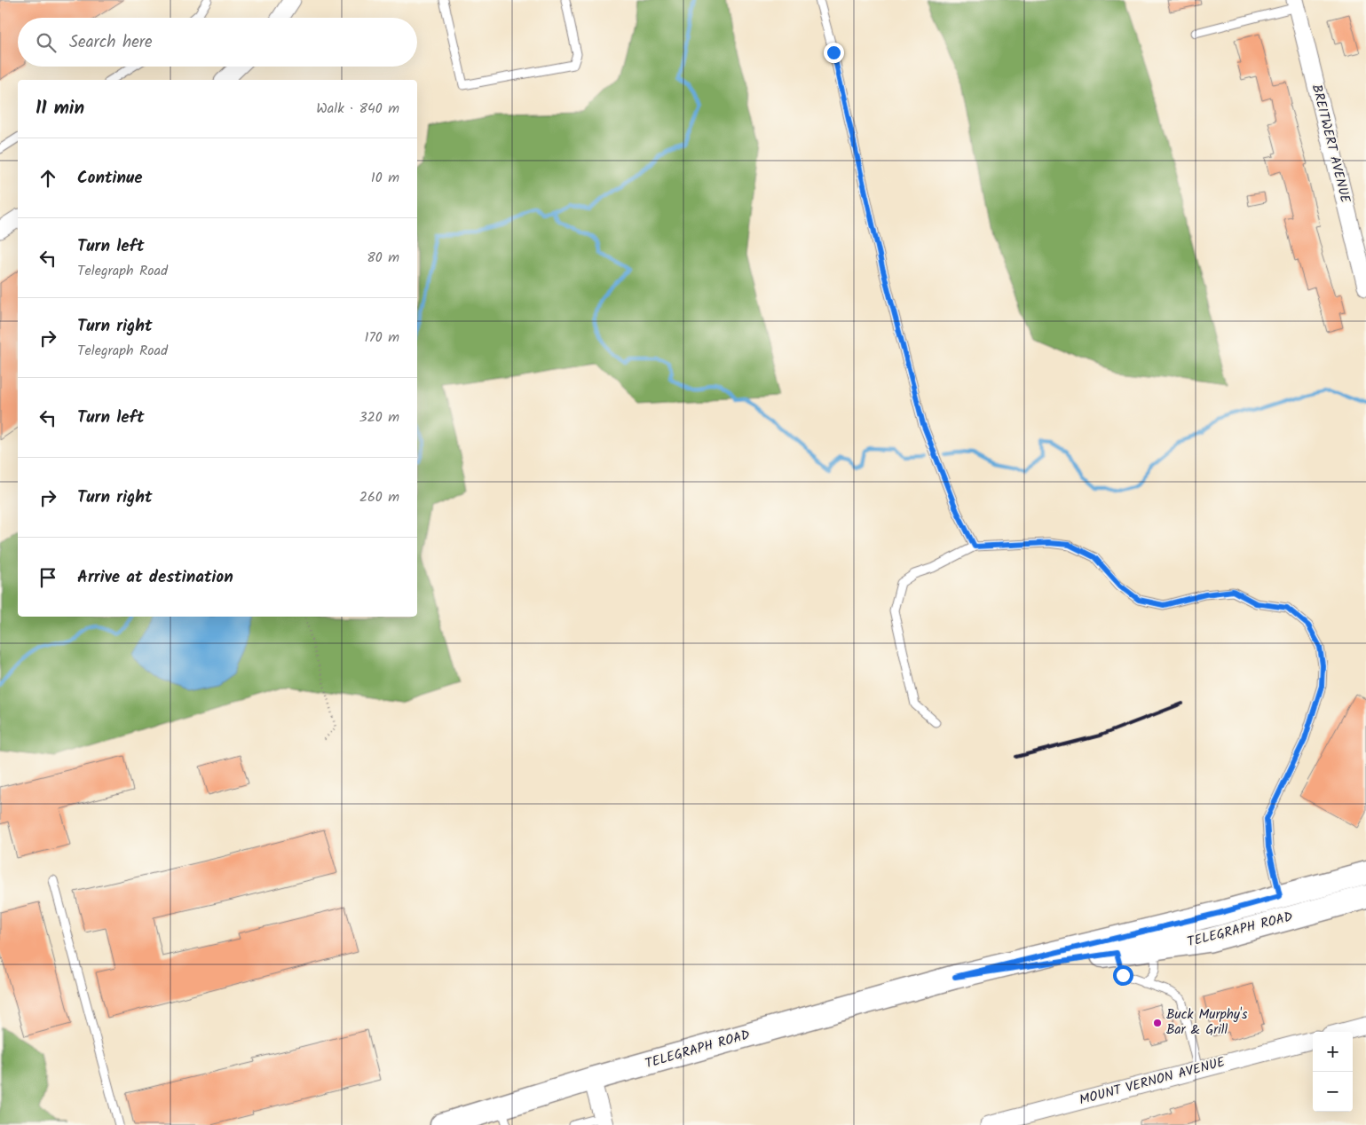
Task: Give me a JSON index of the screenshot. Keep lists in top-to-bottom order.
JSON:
{
  "streets": {
    "main road": ["TELEGRAPH ROAD"],
    "street": ["BREITWERT AVENUE", "MOUNT VERNON AVENUE"]
  },
  "places": ["Buck Murphy's Bar & Grill"],
  "page": {
    "search": "Search here",
    "heading": ["11 min", "Walk · 840 m"],
    "list": [
      ["Continue", "10 m"],
      ["Turn left", "Telegraph Road", "80 m"],
      ["Turn right", "Telegraph Road", "170 m"],
      ["Turn left", "320 m"],
      ["Turn right", "260 m"],
      "Arrive at destination"
    ],
    "map_buttons": ["+", "−"]
  }
}
